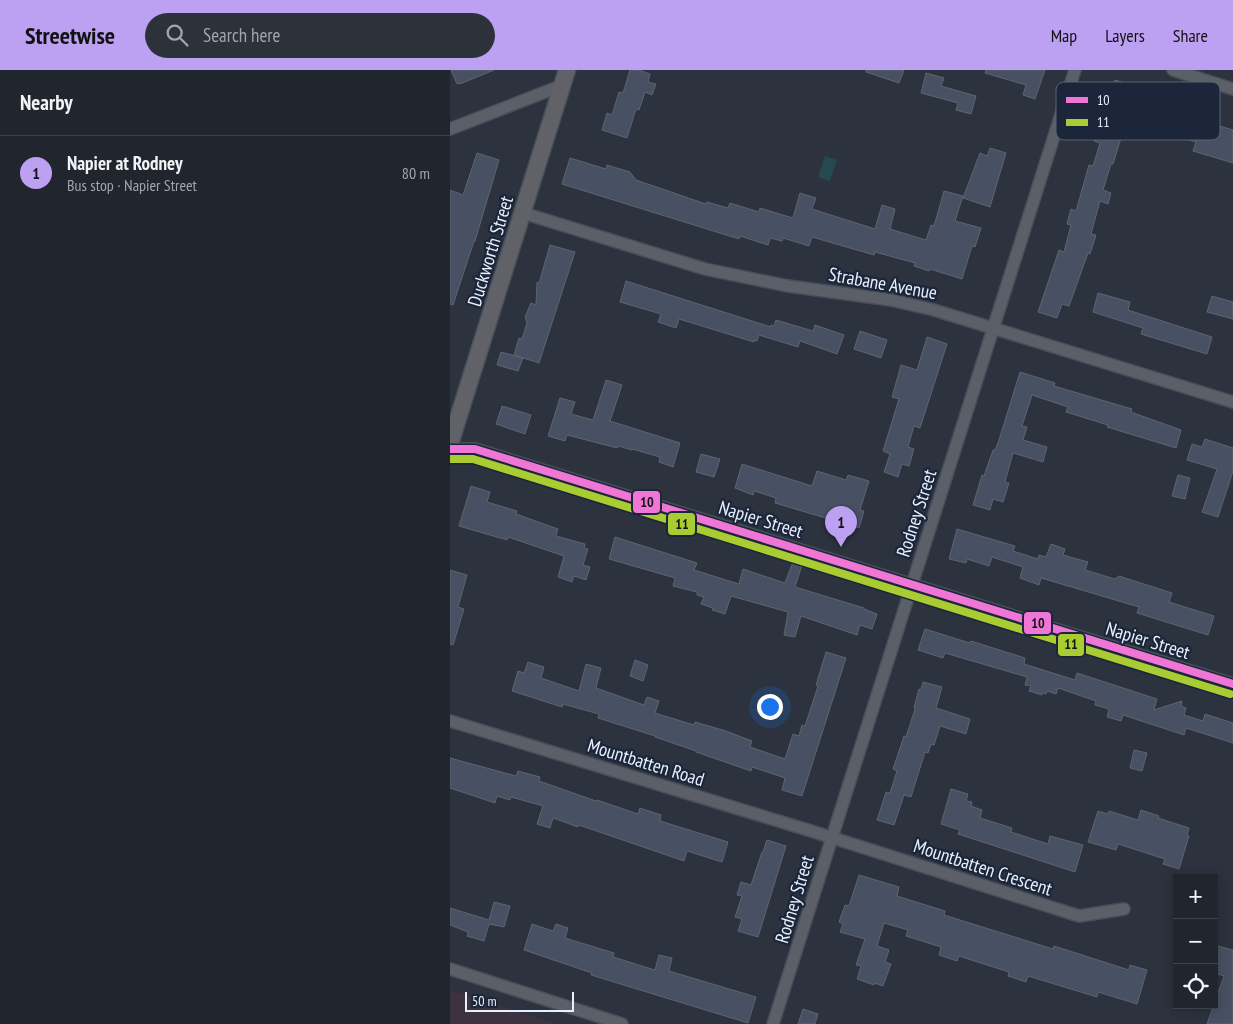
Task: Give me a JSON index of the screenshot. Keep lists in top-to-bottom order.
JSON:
{
  "streets": {
    "main road": ["Duckworth Street"],
    "street": [
      "Strabane Avenue",
      "Rodney Street",
      "Napier Street",
      "Mountbatten Road",
      "Mountbatten Crescent"
    ]
  },
  "crossings": [
    ["Duckworth Street", "Strabane Avenue"],
    ["Strabane Avenue", "Rodney Street"],
    ["Rodney Street", "Napier Street"],
    ["Rodney Street", "Mountbatten Road"],
    ["Rodney Street", "Mountbatten Crescent"],
    ["Mountbatten Road", "Mountbatten Crescent"]
  ],
  "lines": ["transit line 10", "transit line 11"],
  "legend": ["10", "11"],
  "scale_bar": "50 m",
  "page": {
    "header": "Streetwise",
    "search": "Search here",
    "nav": ["Map", "Layers", "Share"],
    "heading": "Nearby",
    "list": [
      {
        "mark": "1",
        "name": "Napier at Rodney",
        "note": "Bus stop · Napier Street",
        "value": "80 m"
      }
    ],
    "pins": "1",
    "map_buttons": ["+", "−"],
    "scale": "50 m"
  }
}
